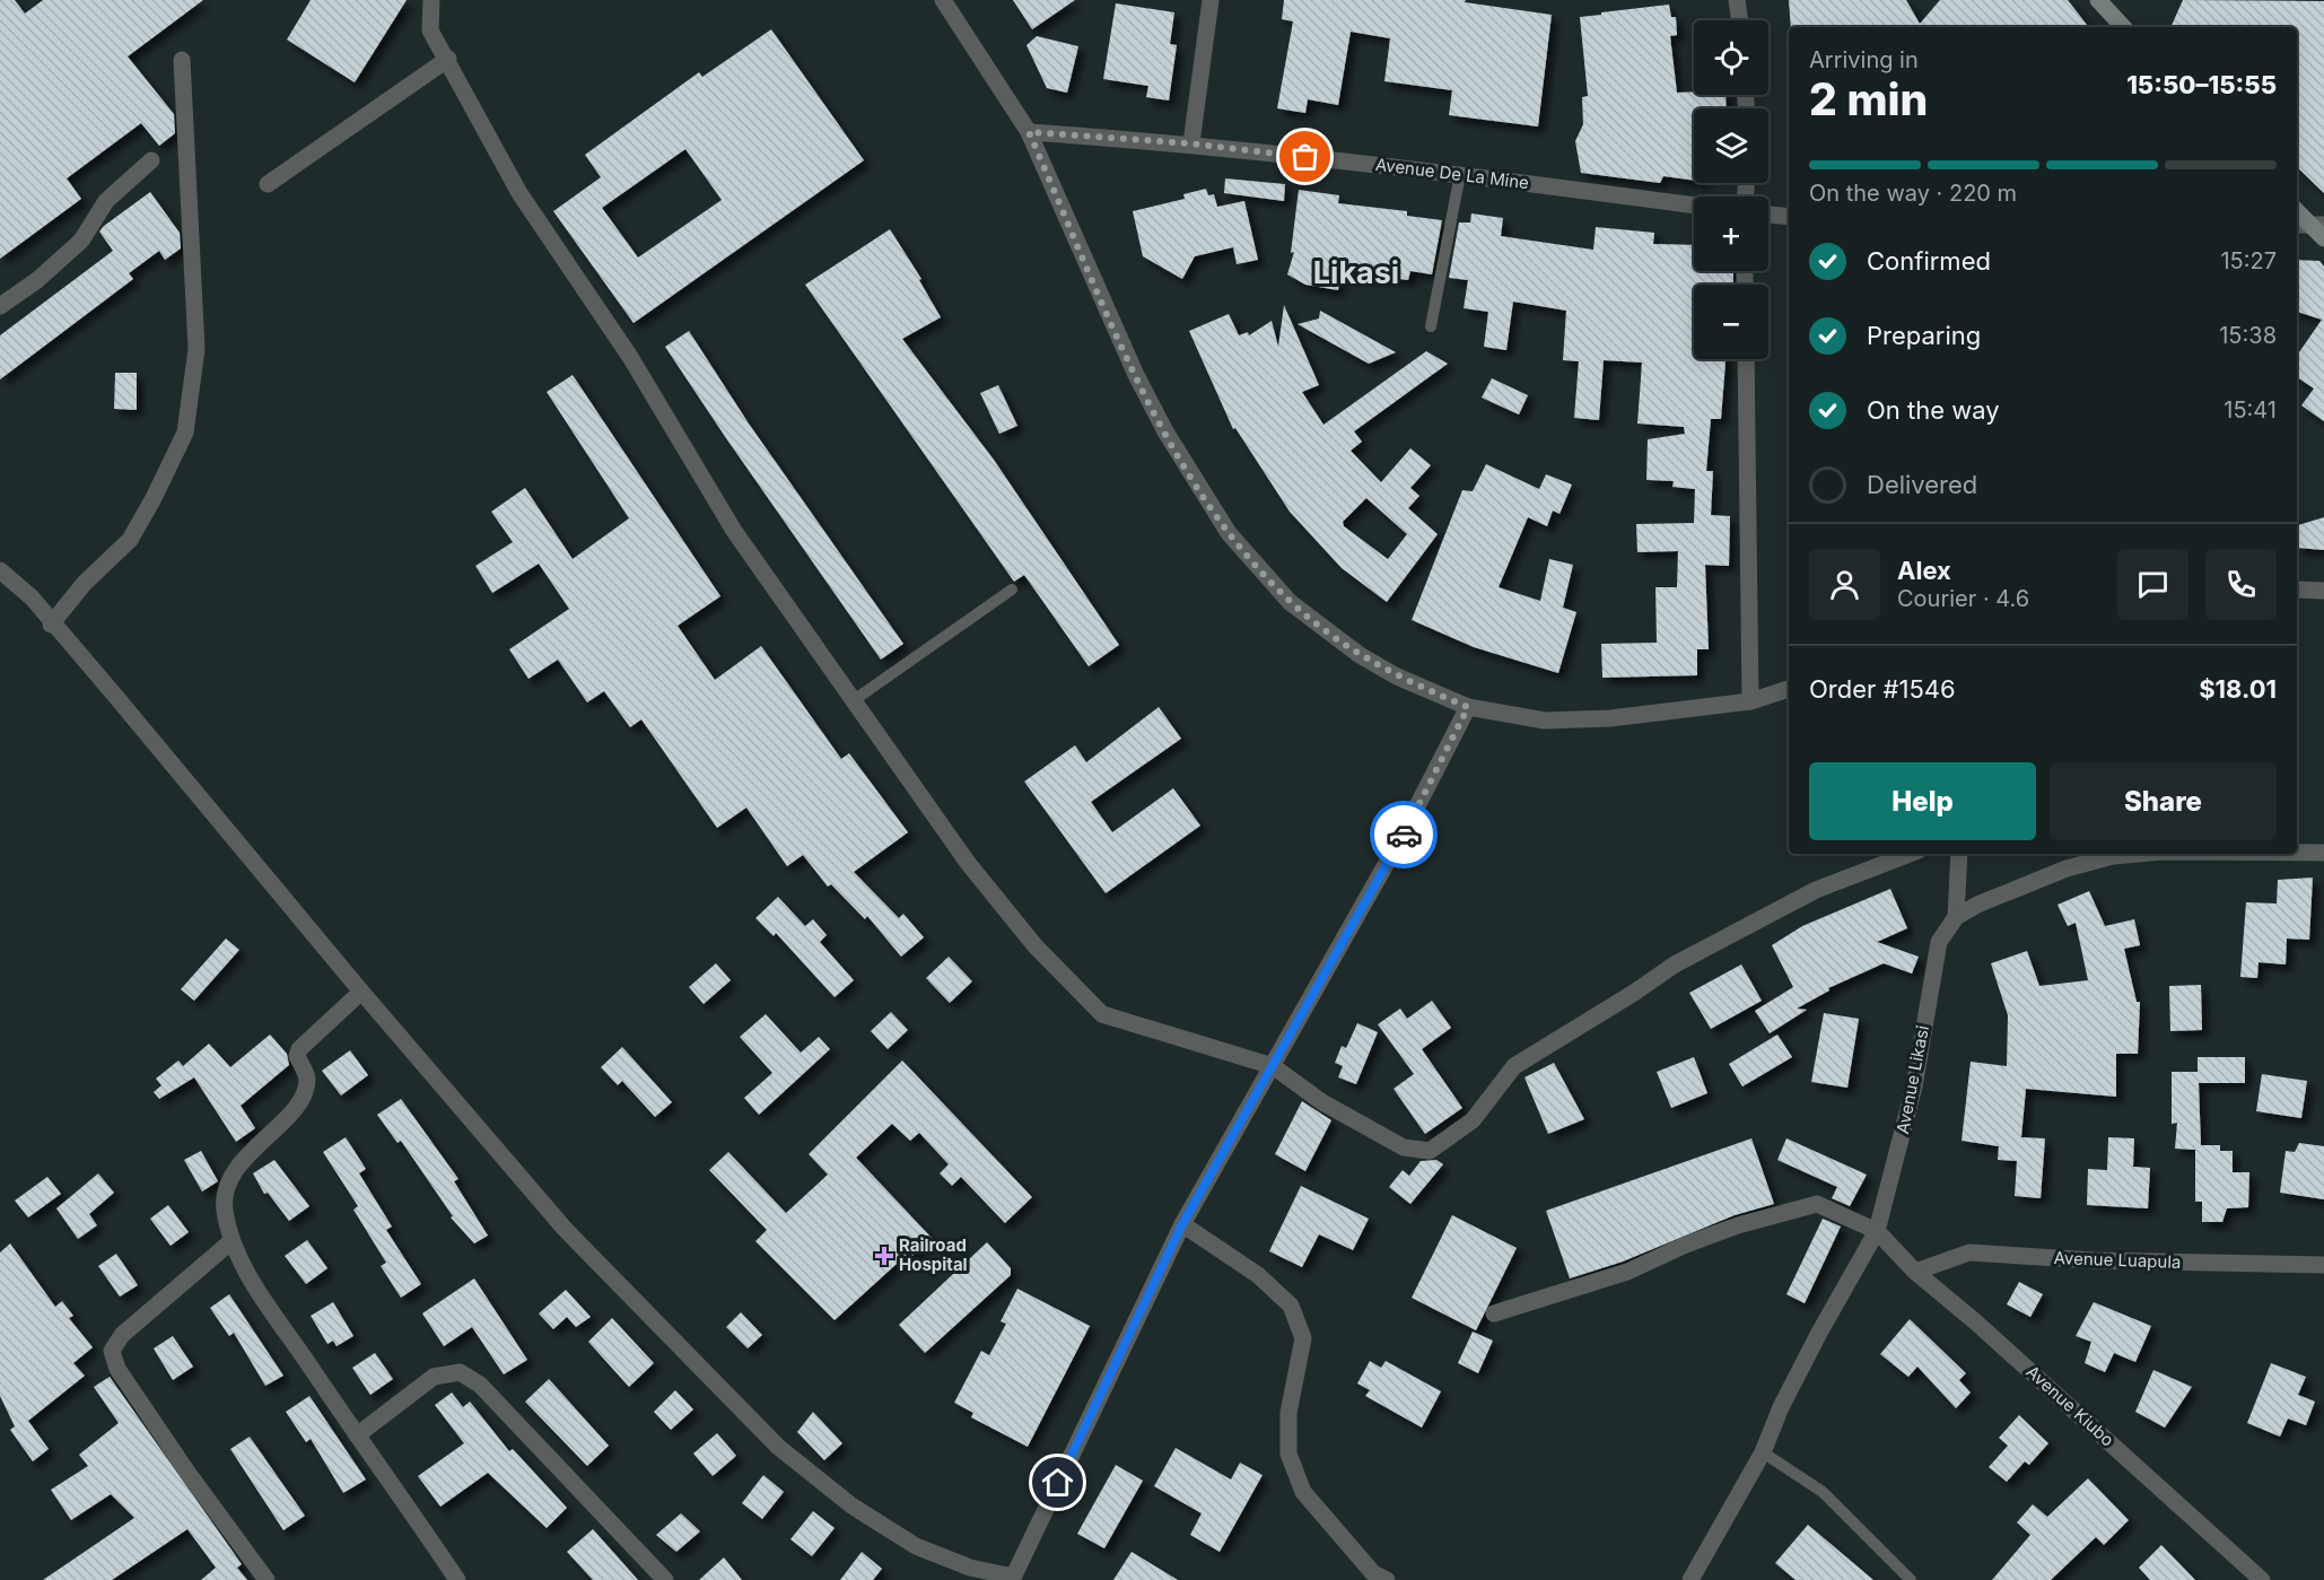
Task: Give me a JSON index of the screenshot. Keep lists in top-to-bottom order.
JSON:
{
  "streets": {
    "street": [
      "Avenue De La Mine",
      "Avenue Likasi",
      "Avenue Luapula",
      "Avenue Kiubo"
    ]
  },
  "crossings": [
    ["Avenue Likasi", "Avenue Kiubo"],
    ["Avenue Luapula", "Avenue Kiubo"]
  ],
  "districts": ["Likasi"],
  "places": {
    "health": ["Railroad Hospital"]
  },
  "page": {
    "map_buttons": ["+", "−"],
    "heading": ["2 min", "Arriving in", "15:50–15:55"],
    "panel": [
      "Alex",
      "Courier · 4.6",
      "Order #1546",
      "$18.01"
    ],
    "bar": "On the way · 220 m",
    "list": [
      ["Confirmed", "15:27"],
      ["Preparing", "15:38"],
      ["On the way", "15:41"],
      "Delivered"
    ],
    "buttons": ["Help", "Share"]
  }
}
